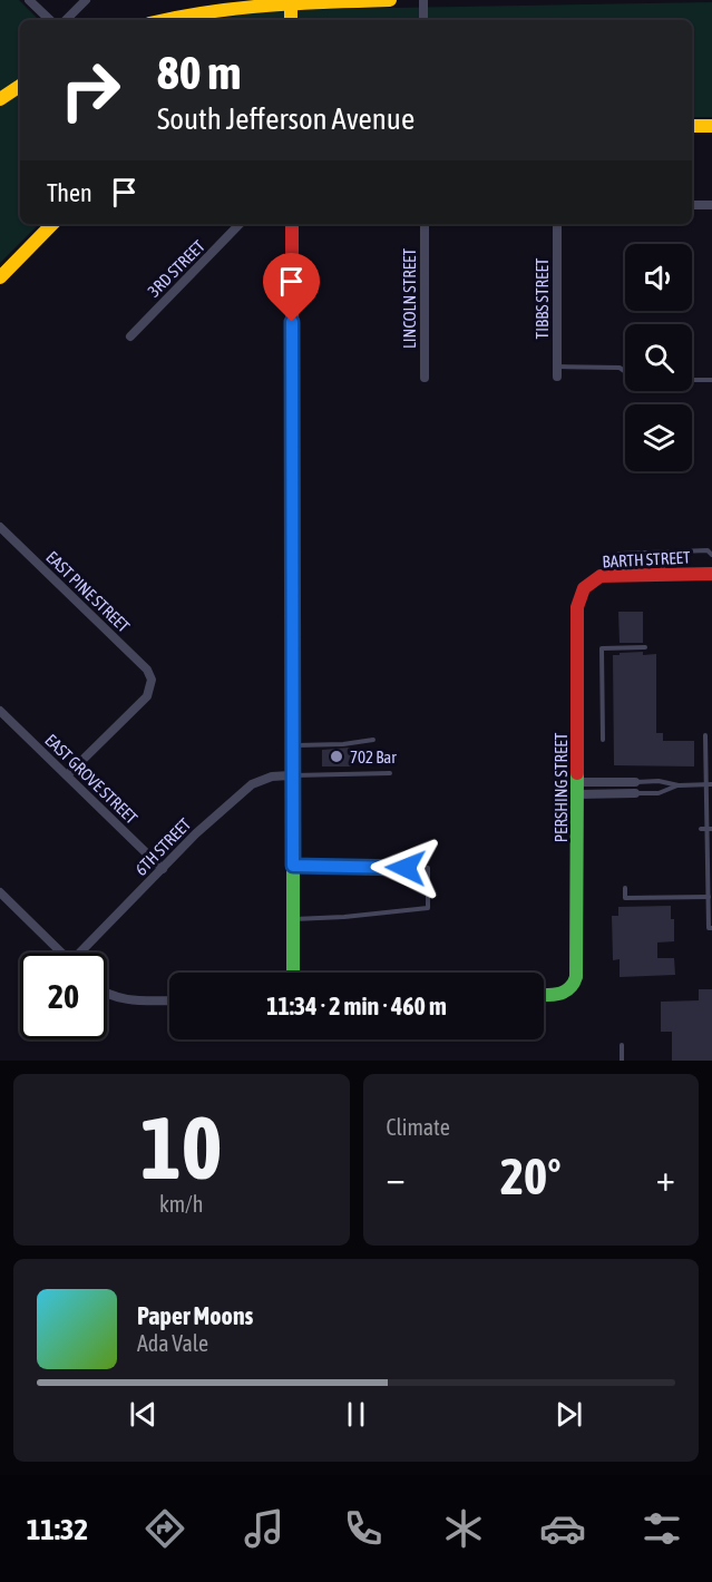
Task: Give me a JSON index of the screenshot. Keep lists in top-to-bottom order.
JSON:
{
  "streets": {
    "main road": ["BARTH STREET", "PERSHING STREET"],
    "street": [
      "3RD STREET",
      "LINCOLN STREET",
      "TIBBS STREET",
      "EAST PINE STREET",
      "EAST GROVE STREET",
      "6TH STREET"
    ]
  },
  "crossings": [
    ["BARTH STREET", "PERSHING STREET"],
    ["EAST PINE STREET", "EAST GROVE STREET"],
    ["EAST GROVE STREET", "6TH STREET"]
  ],
  "places": ["702 Bar"],
  "page": {
    "turn": ["80 m", "South Jefferson Avenue"],
    "then": "Then",
    "limit": "20",
    "trip": "11:34 · 2 min · 460 m",
    "tile": [
      ["10", "km/h"],
      "Climate"
    ],
    "heat": ["−", "20°", "+"],
    "song": ["Paper Moons", "Ada Vale"],
    "tabs": "11:32"
  }
}
